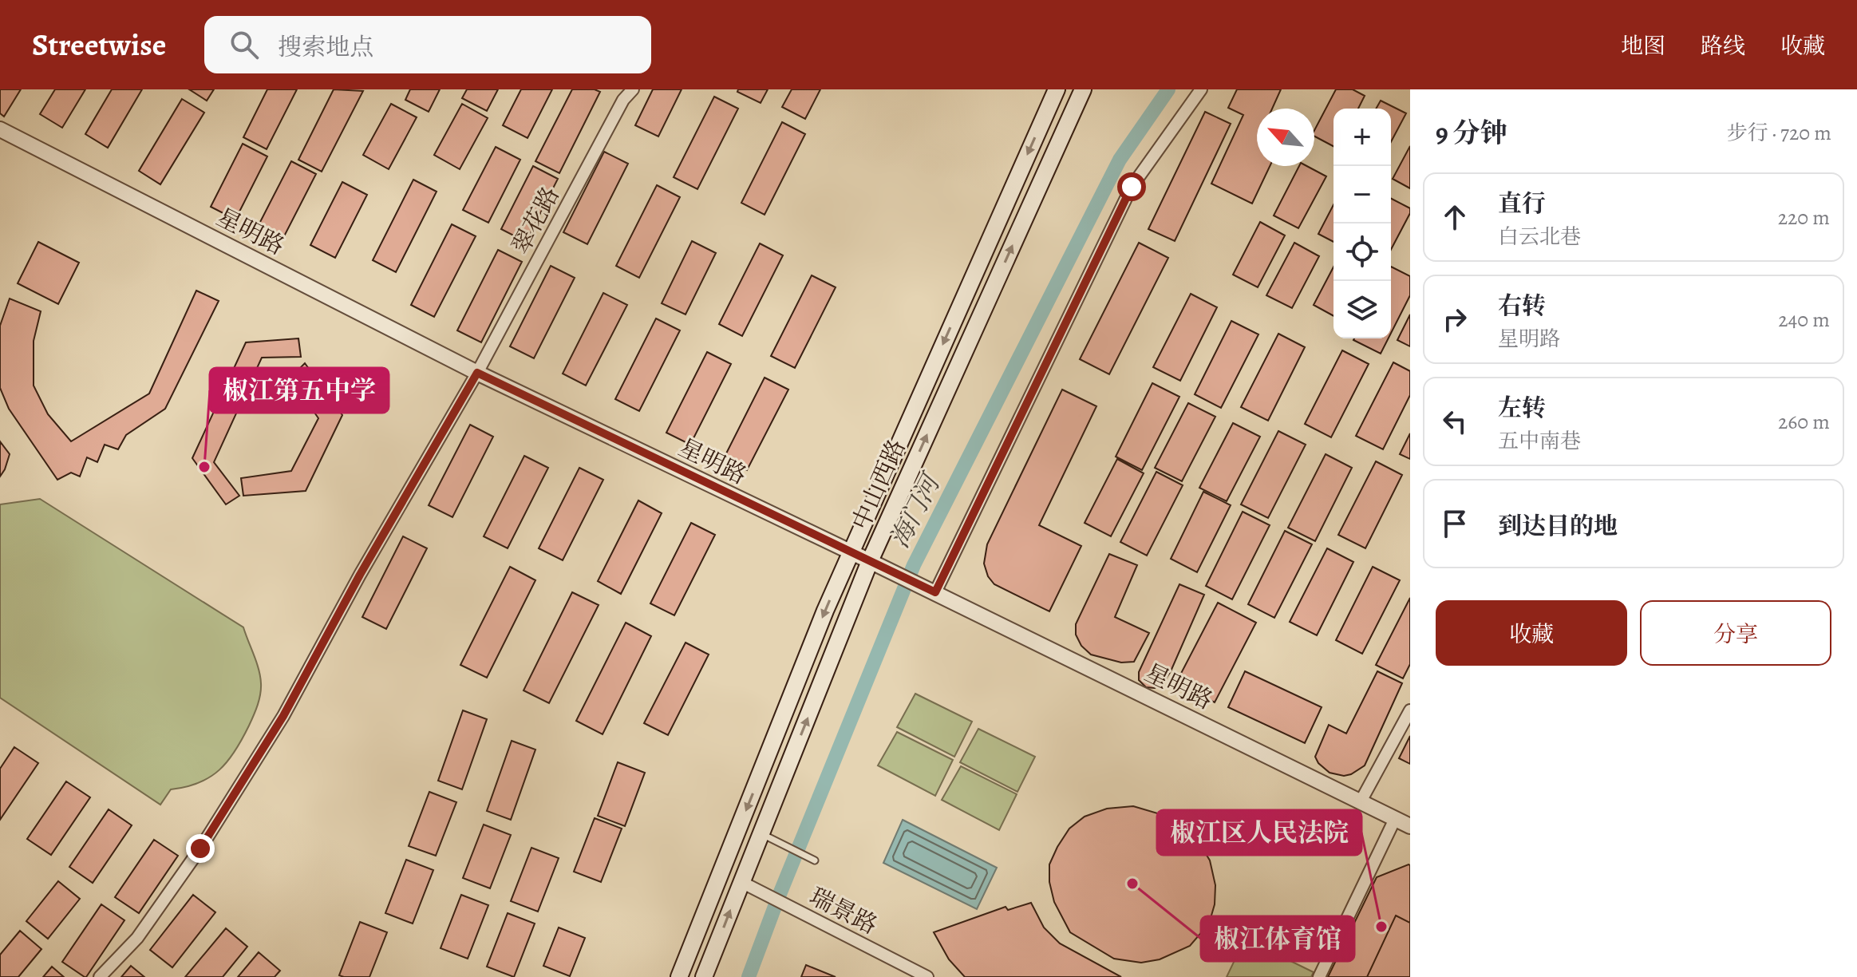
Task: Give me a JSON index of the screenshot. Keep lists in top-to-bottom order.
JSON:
{
  "streets": {
    "main road": ["中山西路"],
    "street": ["翠花路", "星明路", "瑞景路"]
  },
  "crossings": [
    ["翠花路", "星明路"],
    ["星明路", "中山西路"],
    ["中山西路", "瑞景路"]
  ],
  "water": ["海门河"],
  "places": ["椒江第五中学", "椒江体育馆", "椒江区人民法院"],
  "north": "top left",
  "page": {
    "header": "Streetwise",
    "search": "搜索地点",
    "nav": ["地图", "路线", "收藏"],
    "heading": ["9 分钟", "步行 · 720 m"],
    "map_buttons": ["+", "−"],
    "list": [
      ["直行", "白云北巷", "220 m"],
      ["右转", "星明路", "240 m"],
      ["左转", "五中南巷", "260 m"],
      "到达目的地"
    ],
    "buttons": ["收藏", "分享"]
  }
}
